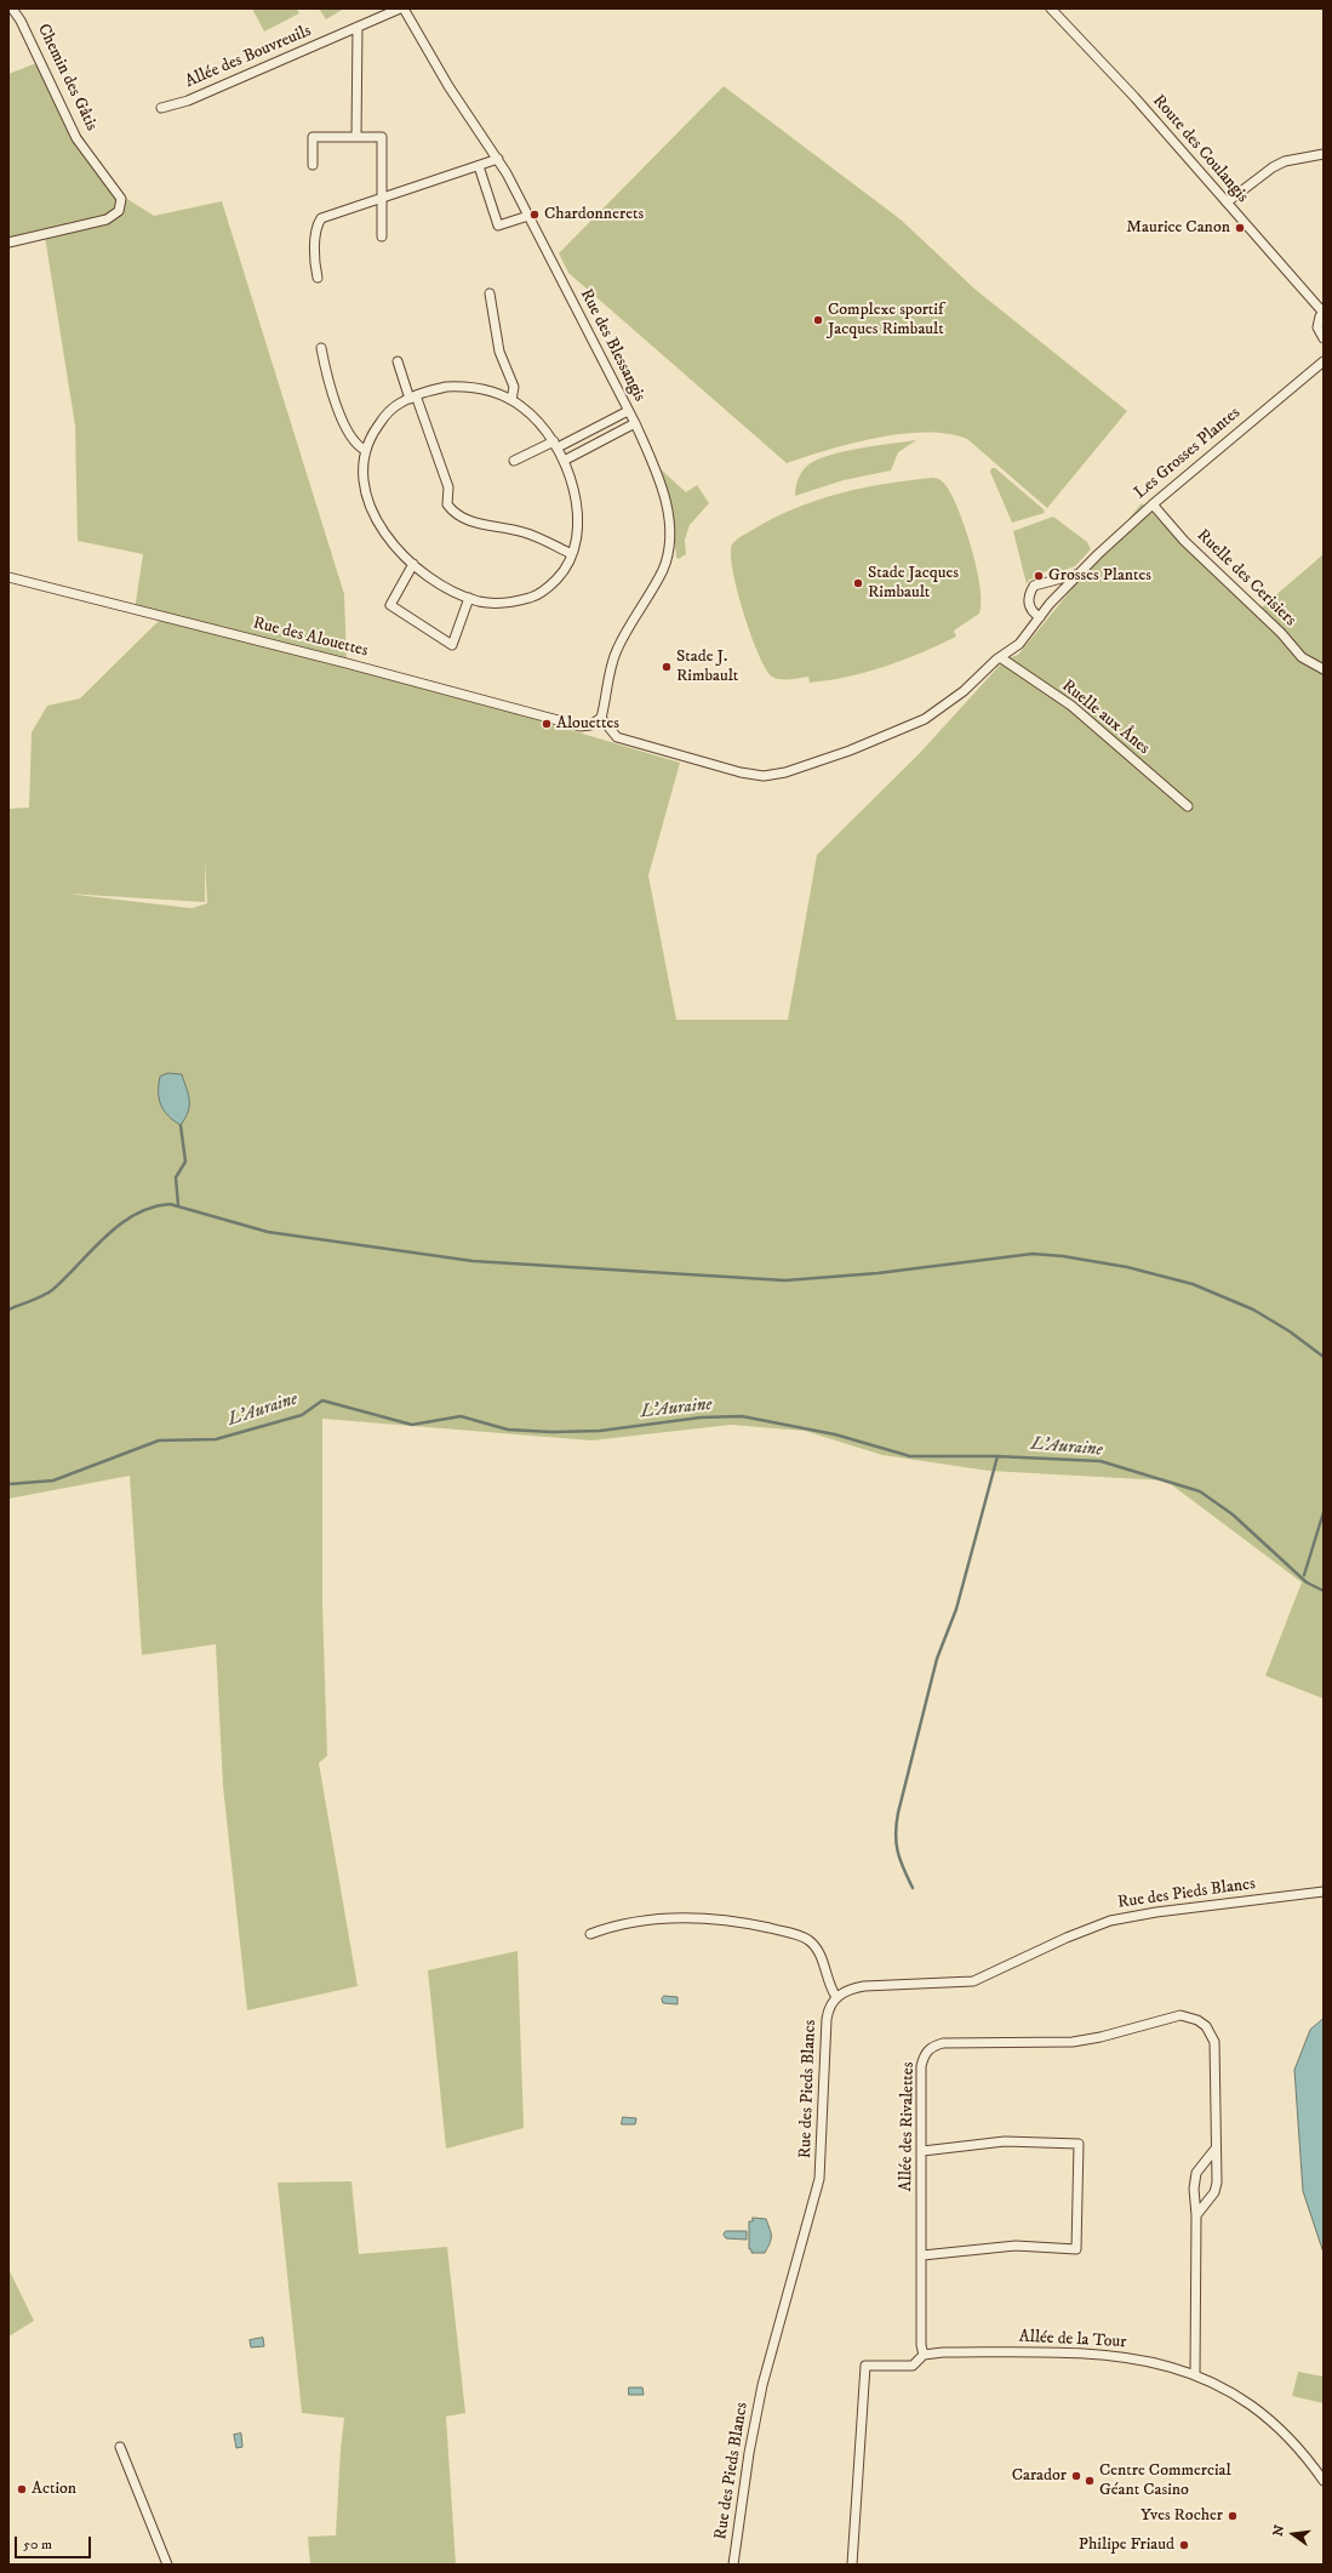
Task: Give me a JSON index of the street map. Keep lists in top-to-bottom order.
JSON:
{
  "streets": {
    "street": [
      "Allée des Bouvreuils",
      "Chemin des Gâtis",
      "Route des Coulangis",
      "Rue des Blessangis",
      "Les Grosses Plantes",
      "Ruelle des Cerisiers",
      "Rue des Alouettes",
      "Ruelle aux Ânes",
      "Rue des Pieds Blancs",
      "Allée des Rivalettes",
      "Allée de la Tour"
    ]
  },
  "crossings": [
    ["Allée des Bouvreuils", "Rue des Blessangis"],
    ["Rue des Blessangis", "Les Grosses Plantes"],
    ["Rue des Blessangis", "Rue des Alouettes"],
    ["Les Grosses Plantes", "Ruelle des Cerisiers"],
    ["Les Grosses Plantes", "Rue des Alouettes"],
    ["Les Grosses Plantes", "Ruelle aux Ânes"],
    ["Allée des Rivalettes", "Allée de la Tour"]
  ],
  "water": ["L'Auraine"],
  "places": [
    "Chardonnerets",
    "Maurice Canon",
    "Complexe sportif Jacques Rimbault",
    "Grosses Plantes",
    "Stade Jacques Rimbault",
    "Stade J. Rimbault",
    "Alouettes",
    "Carador",
    "Centre Commercial Géant Casino",
    "Action",
    "Yves Rocher",
    "Philipe Friaud"
  ],
  "scale_bar": "50 m",
  "north": "left"
}
